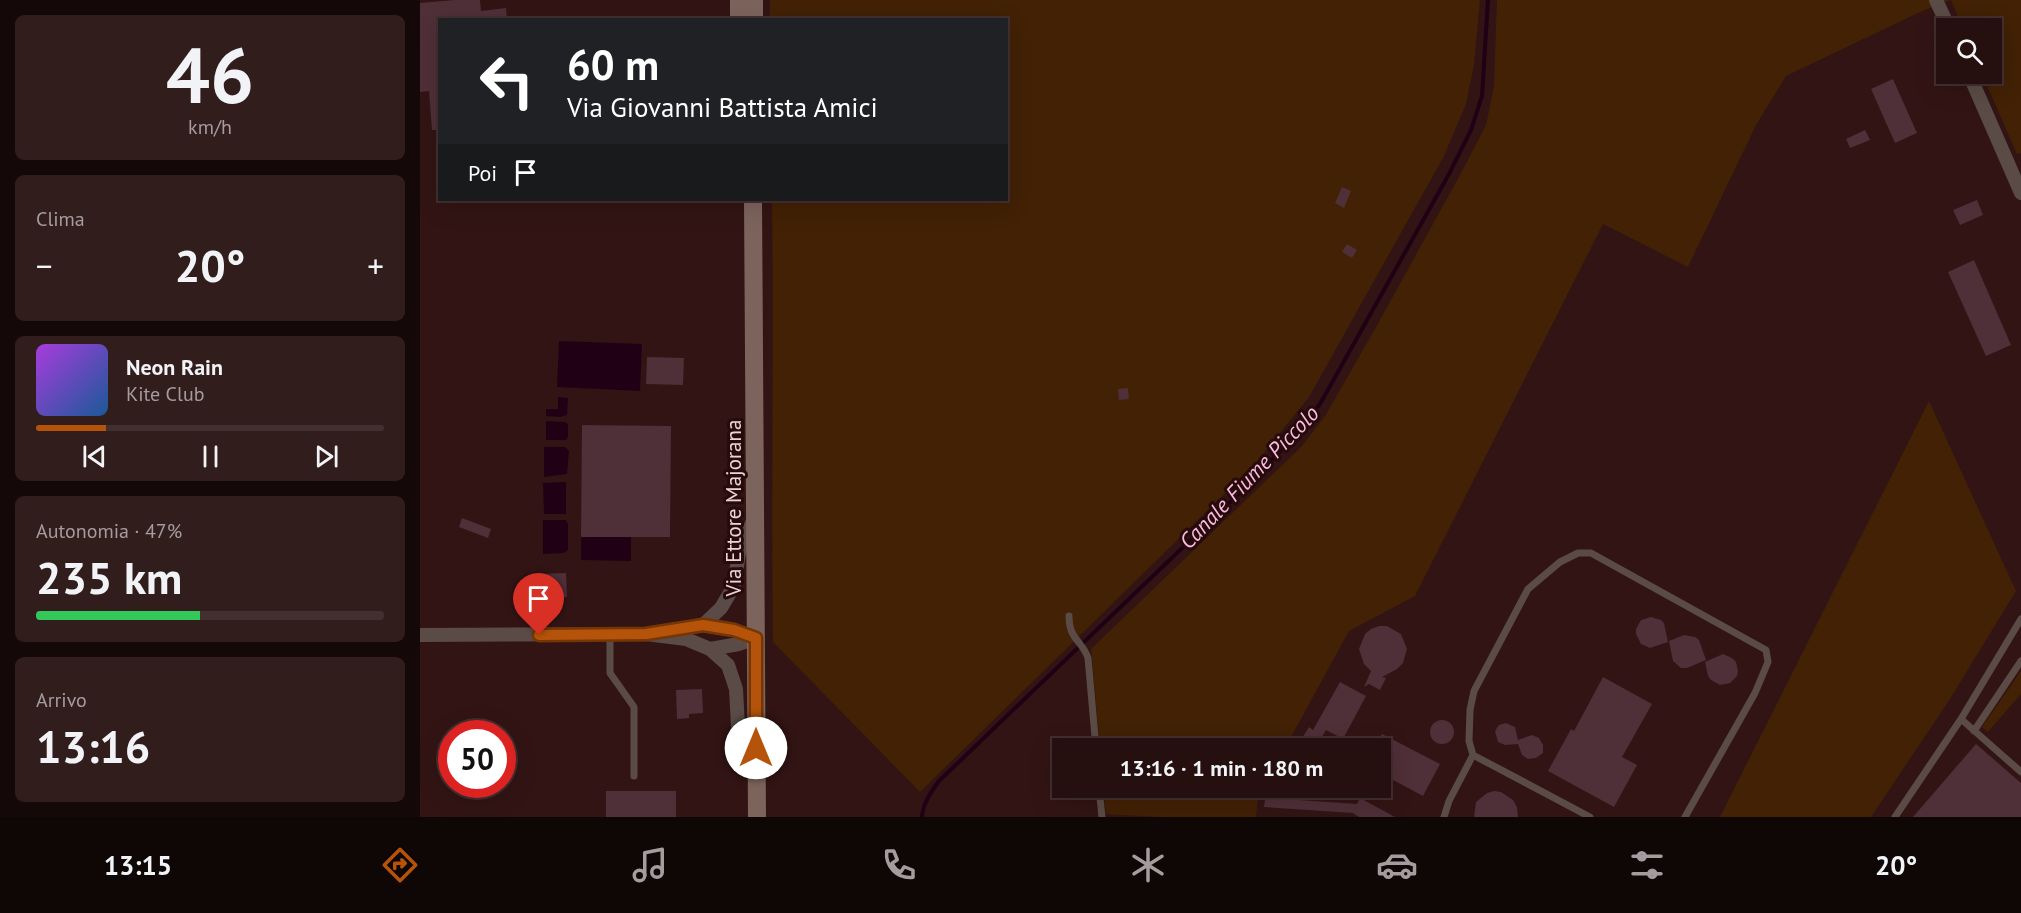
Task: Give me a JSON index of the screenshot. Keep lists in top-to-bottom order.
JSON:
{
  "streets": {
    "main road": ["Via Ettore Majorana"]
  },
  "water": ["Canale Fiume Piccolo"],
  "page": {
    "tile": [
      ["46", "km/h"],
      "Clima",
      ["Autonomia · 47%", "235 km"],
      ["Arrivo", "13:16"]
    ],
    "turn": ["60 m", "Via Giovanni Battista Amici"],
    "then": "Poi",
    "heat": ["−", "20°", "+"],
    "song": ["Neon Rain", "Kite Club"],
    "limit": "50",
    "trip": "13:16 · 1 min · 180 m",
    "tabs": ["13:15", "20°"]
  }
}
